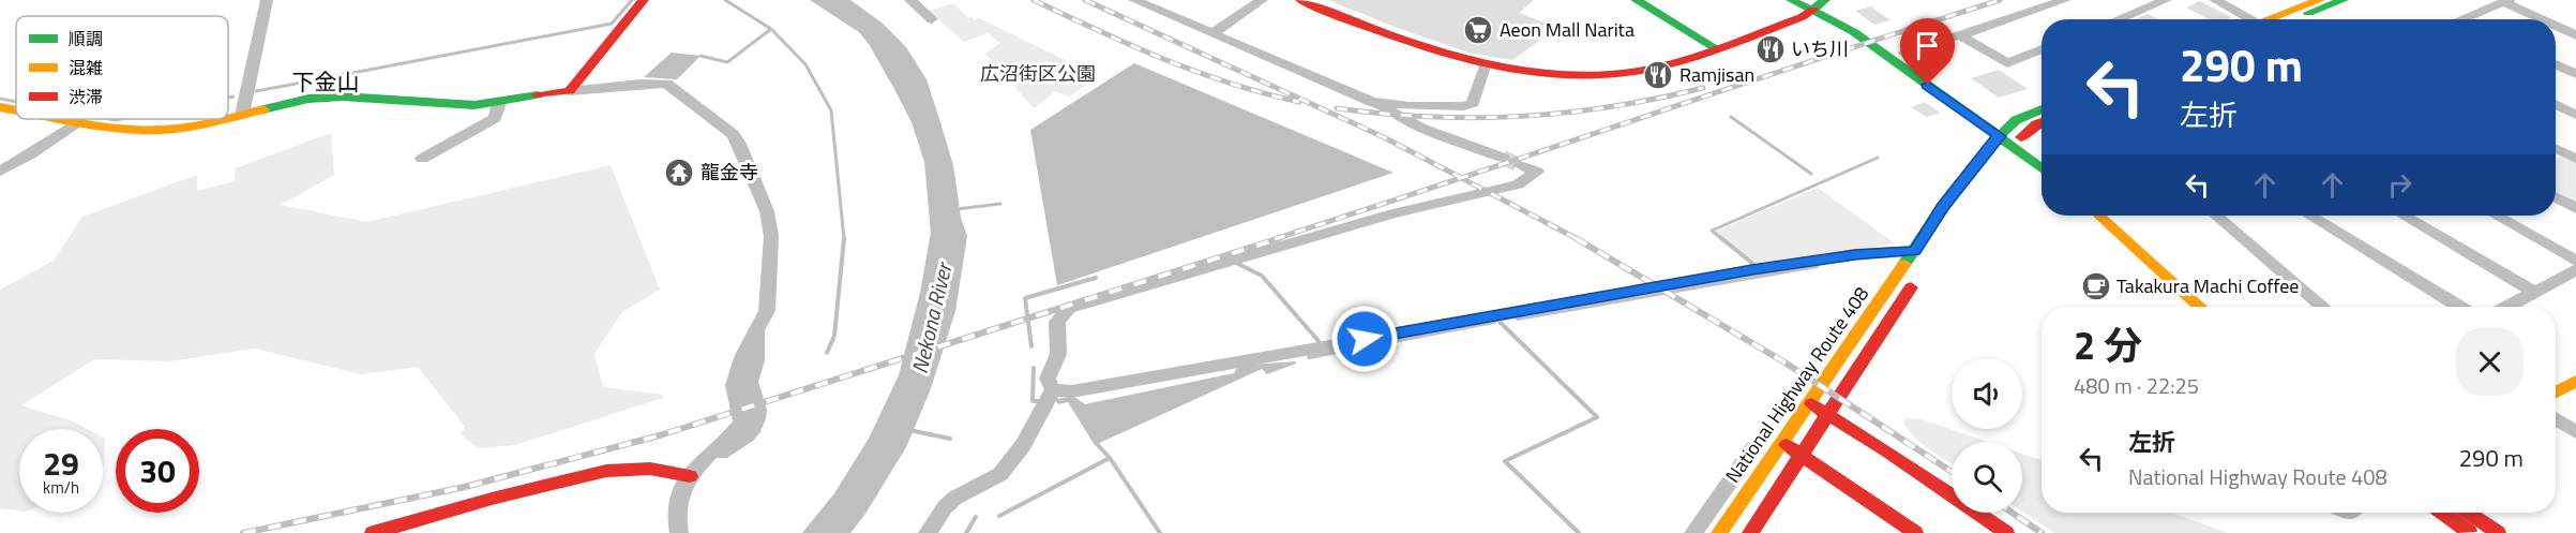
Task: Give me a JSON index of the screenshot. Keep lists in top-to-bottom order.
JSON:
{
  "streets": {
    "main road": ["National Highway Route 408"]
  },
  "districts": ["下金山"],
  "water": ["Nekona River"],
  "parks": ["広沼街区公園"],
  "places": {
    "supermarket": ["Aeon Mall Narita"],
    "restaurant": ["いち川", "Ramjisan"],
    "temple": ["龍金寺"],
    "cafe": ["Takakura Machi Coffee"]
  },
  "legend": ["順調", "混雑", "渋滞"],
  "page": {
    "turn": ["290 m", "左折"],
    "heading": ["2 分", "480 m · 22:25"],
    "list": [
      {
        "name": "左折",
        "note": "National Highway Route 408",
        "value": "290 m"
      }
    ],
    "speed": "29 km/h",
    "limit": "30"
  }
}
